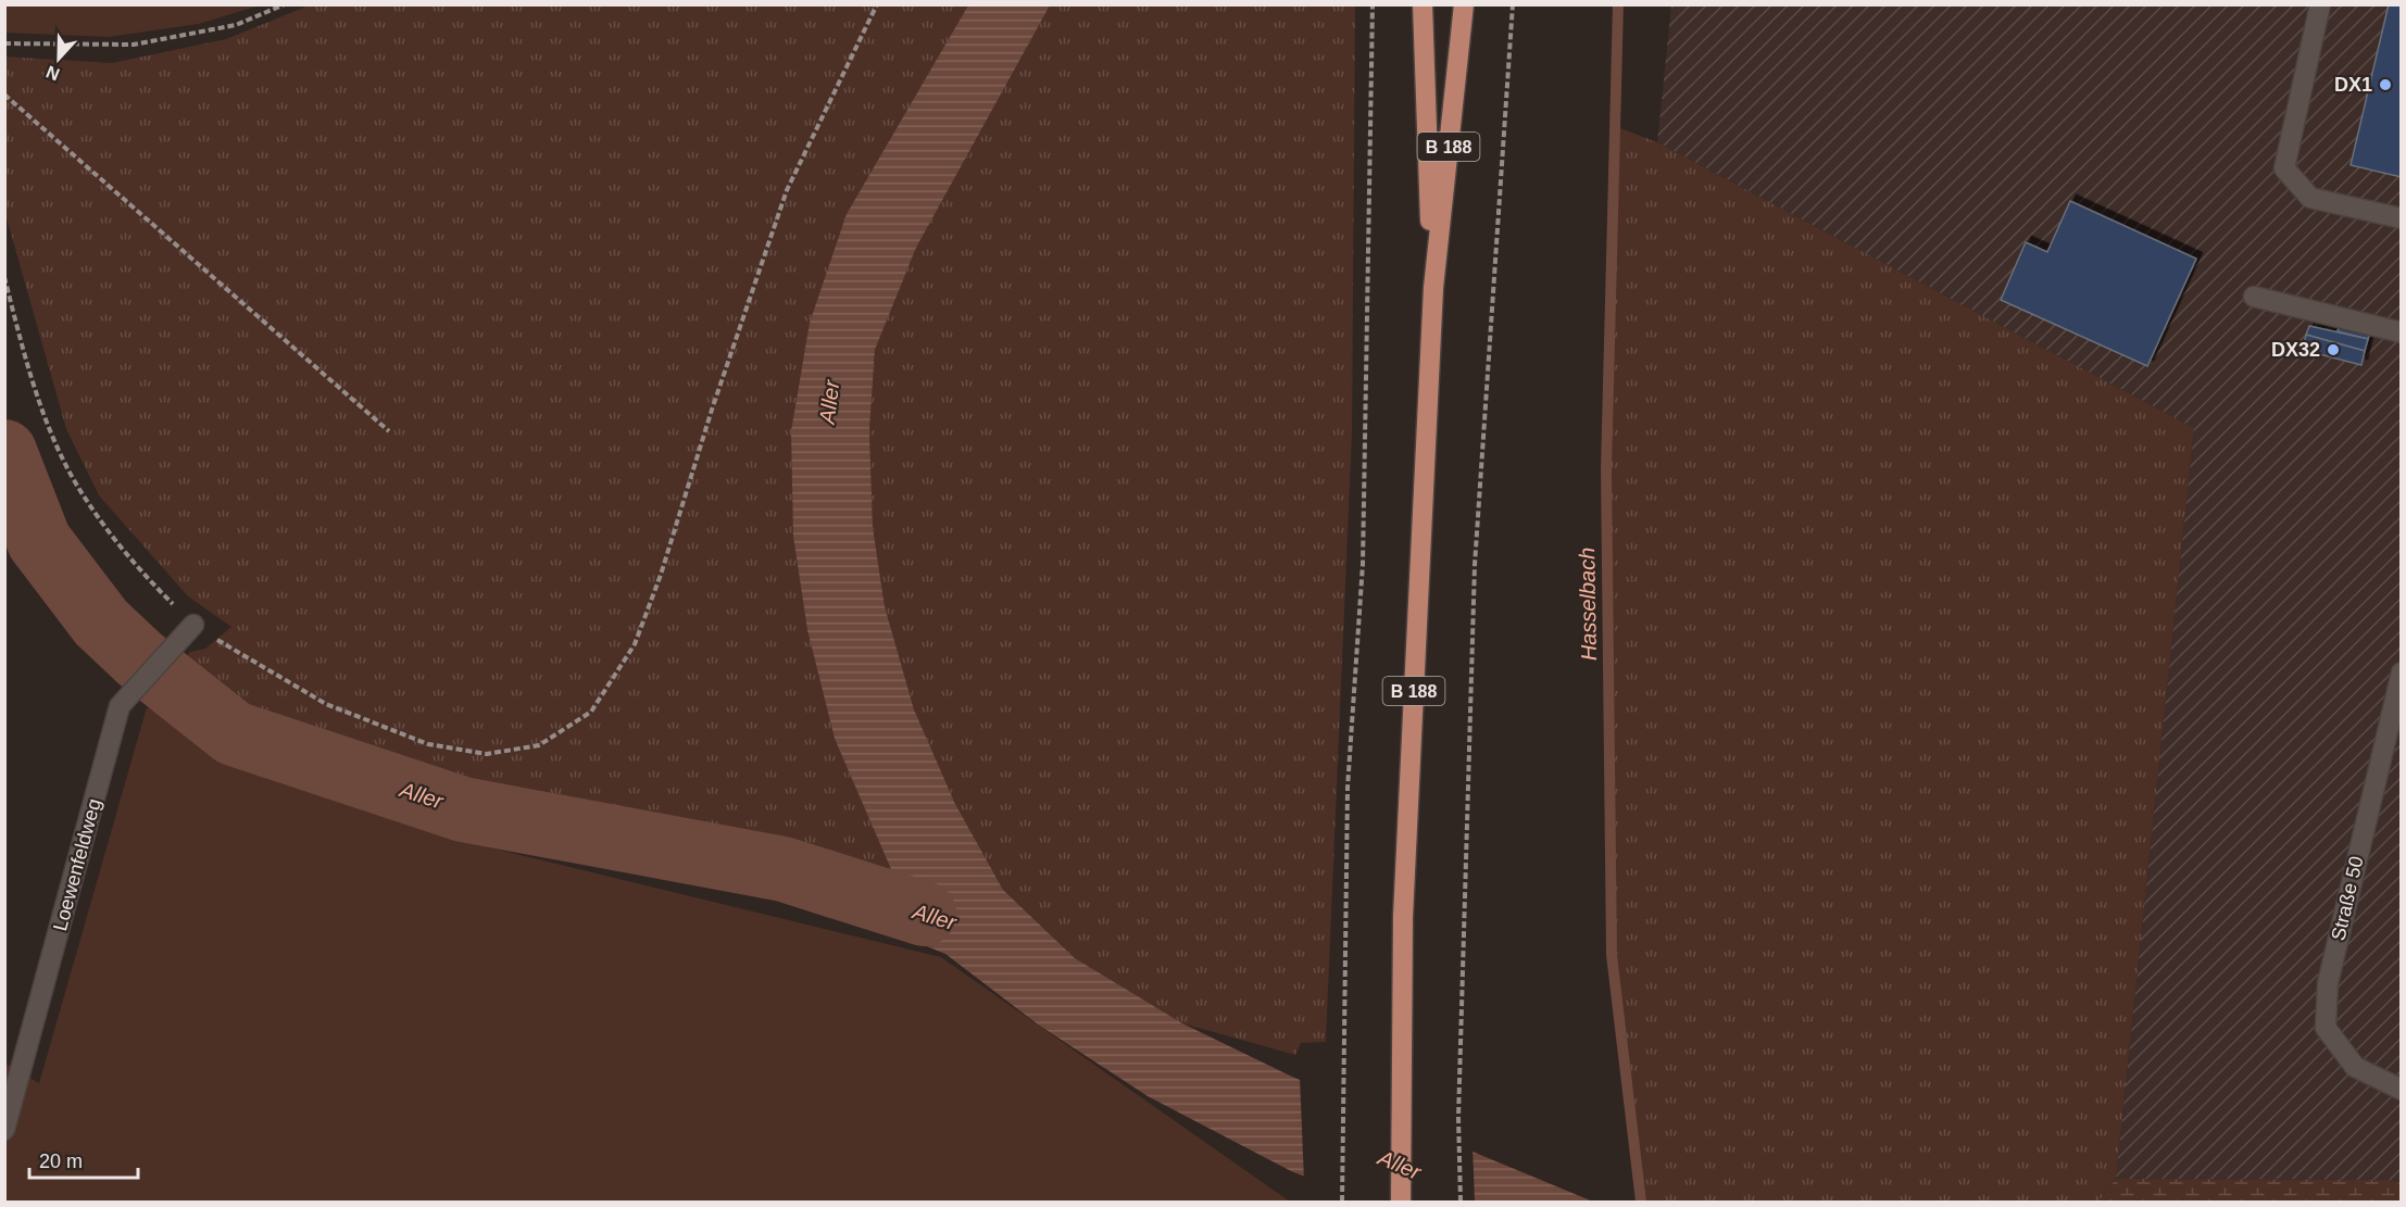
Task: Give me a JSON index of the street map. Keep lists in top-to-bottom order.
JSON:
{
  "streets": {
    "main road": ["B 188"],
    "street": ["Loewenfeldweg", "Straße 50"]
  },
  "water": ["Aller", "Hasselbach"],
  "places": ["DX1", "DX32"],
  "scale_bar": "20 m",
  "north": "bottom"
}
